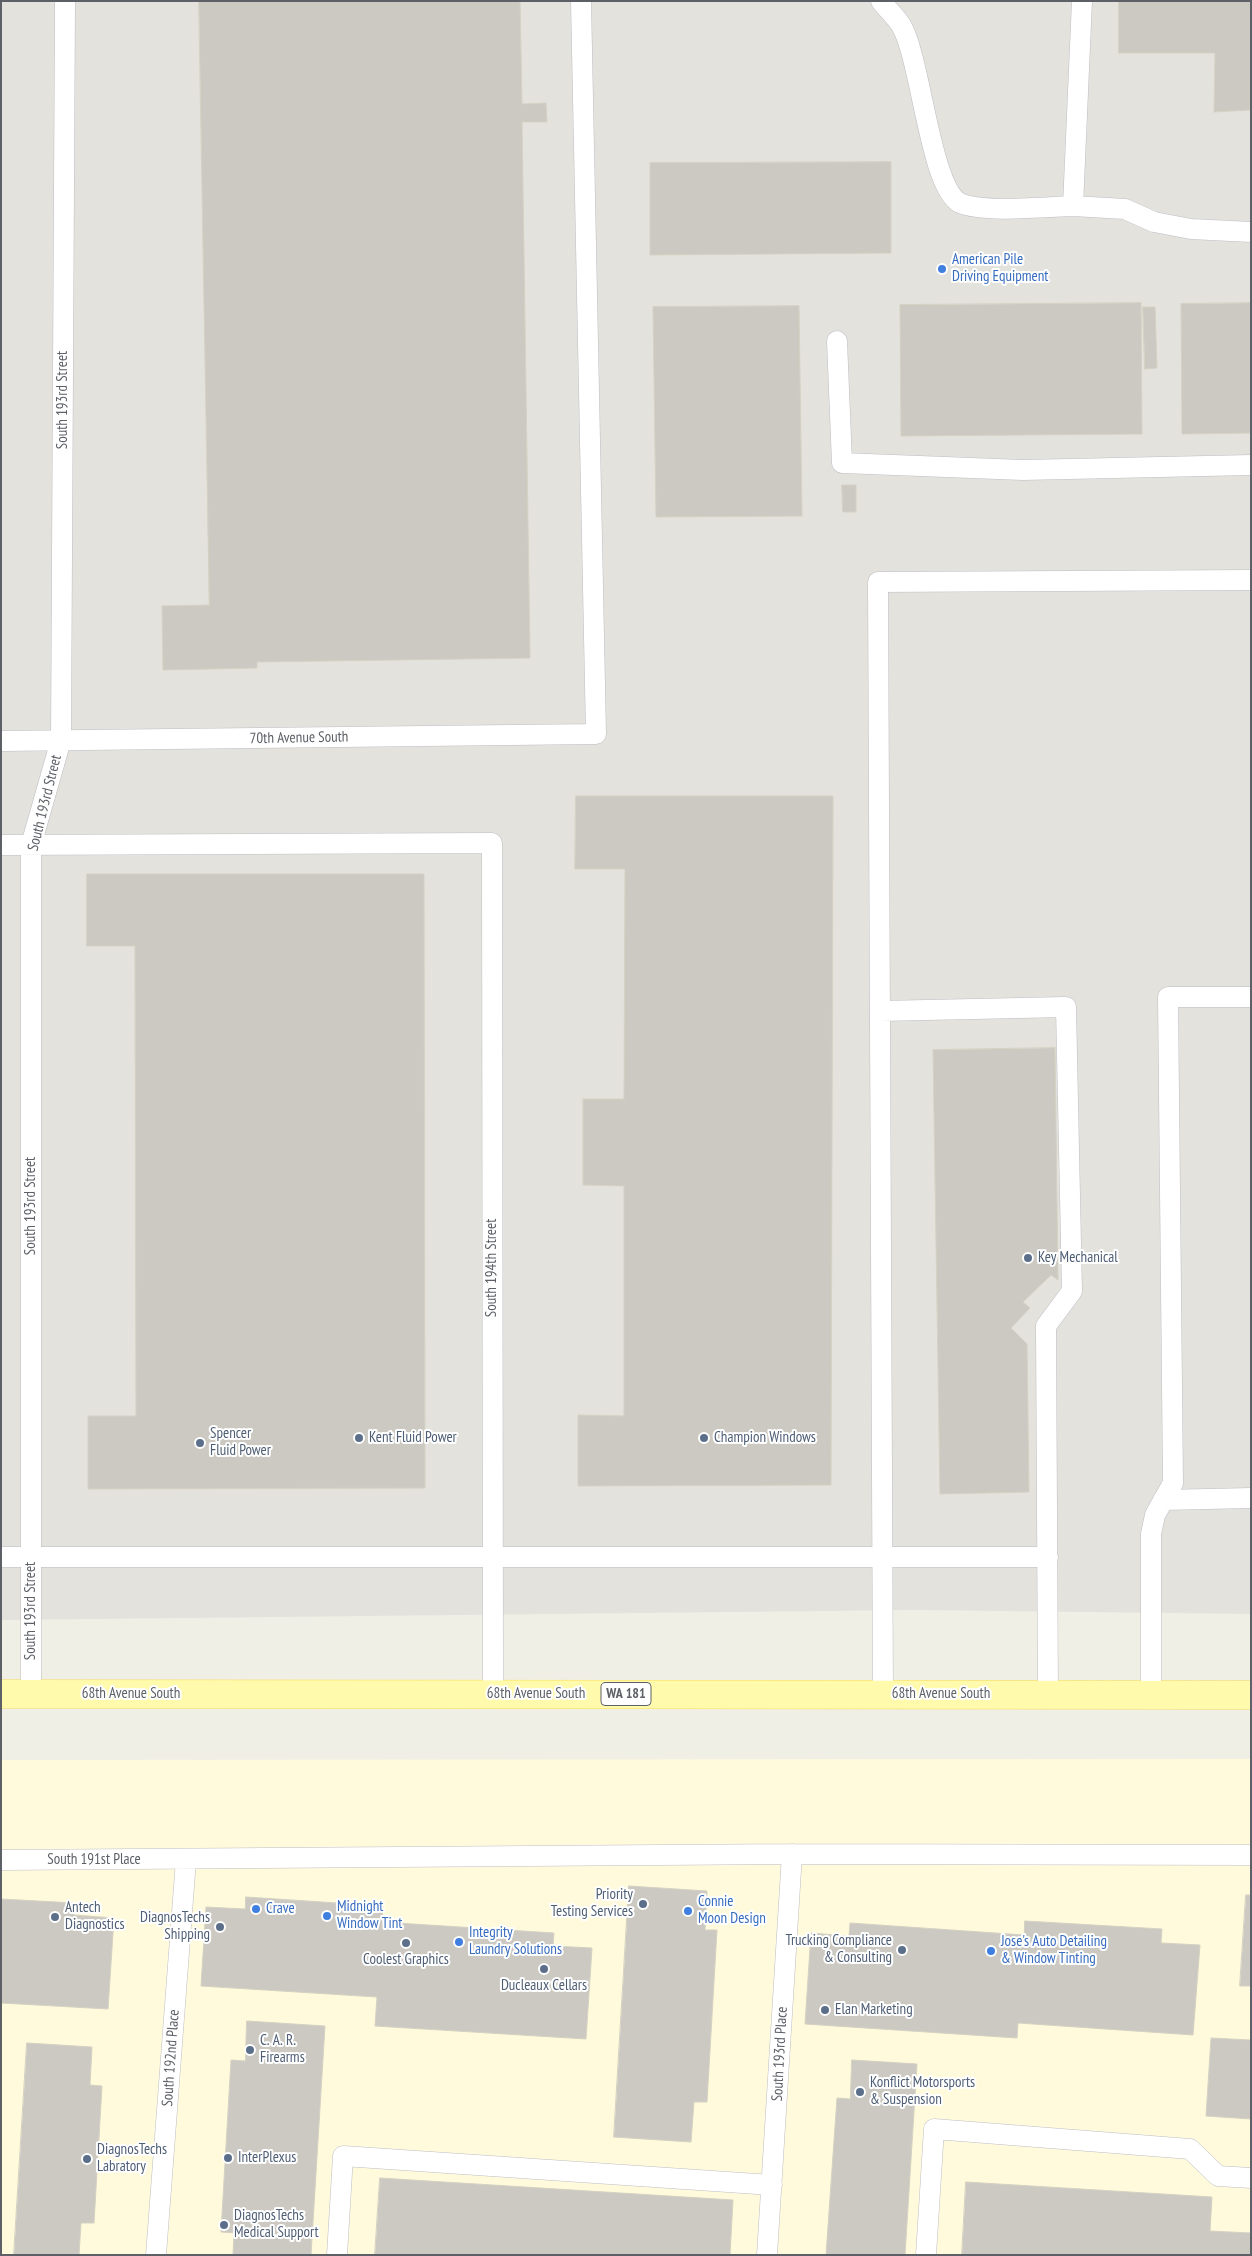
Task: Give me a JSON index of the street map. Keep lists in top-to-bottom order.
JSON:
{
  "streets": {
    "main road": ["68th Avenue South", "WA 181"],
    "lane": [
      "South 193rd Street",
      "70th Avenue South",
      "South 194th Street",
      "South 191st Place",
      "South 193rd Place",
      "South 192nd Place"
    ]
  },
  "crossings": [
    ["South 193rd Street", "70th Avenue South"],
    ["South 193rd Street", "South 194th Street"],
    ["South 193rd Street", "68th Avenue South"],
    ["South 194th Street", "68th Avenue South"],
    ["South 191st Place", "South 193rd Place"],
    ["South 191st Place", "South 192nd Place"]
  ],
  "places": [
    "American Pile Driving Equipment",
    "Key Mechanical",
    "Kent Fluid Power",
    "Champion Windows",
    "Spencer Fluid Power",
    "Priority Testing Services",
    "Crave",
    "Connie Moon Design",
    "Midnight Window Tint",
    "Antech Diagnostics",
    "DiagnosTechs Shipping",
    "Integrity Laundry Solutions",
    "Coolest Graphics",
    "Trucking Compliance & Consulting",
    "Jose's Auto Detailing & Window Tinting",
    "Ducleaux Cellars",
    "Elan Marketing",
    "C. A. R. Firearms",
    "Konflict Motorsports & Suspension",
    "InterPlexus",
    "DiagnosTechs Labratory",
    "DiagnosTechs Medical Support"
  ]
}
